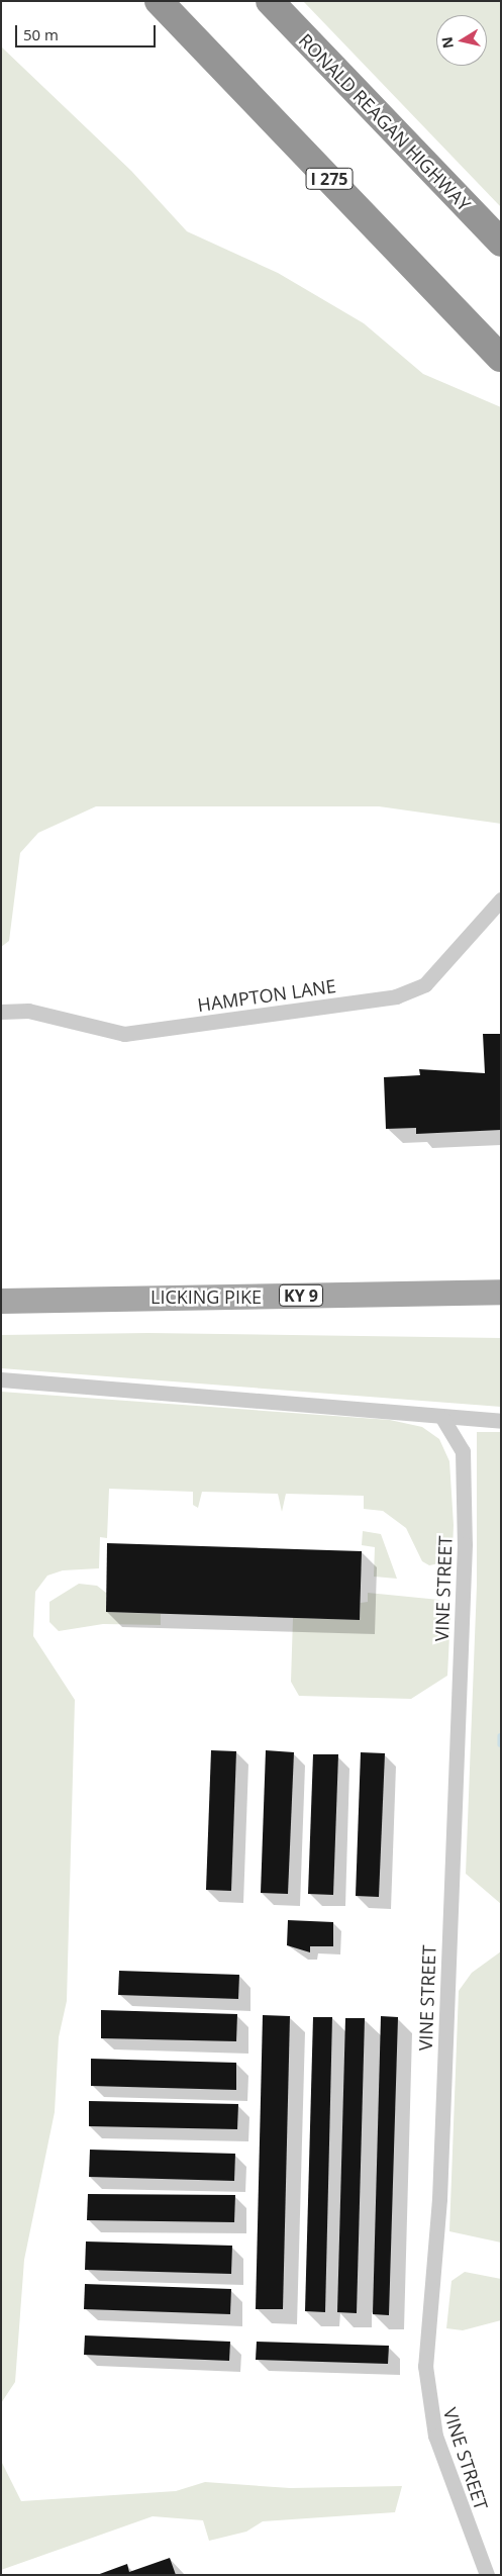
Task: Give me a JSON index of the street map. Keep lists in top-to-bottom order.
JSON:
{
  "streets": {
    "highway": ["RONALD REAGAN HIGHWAY", "I 275"],
    "main road": ["KY 9", "LICKING PIKE"],
    "street": ["HAMPTON LANE", "VINE STREET"]
  },
  "scale_bar": "50 m",
  "north": "left"
}
